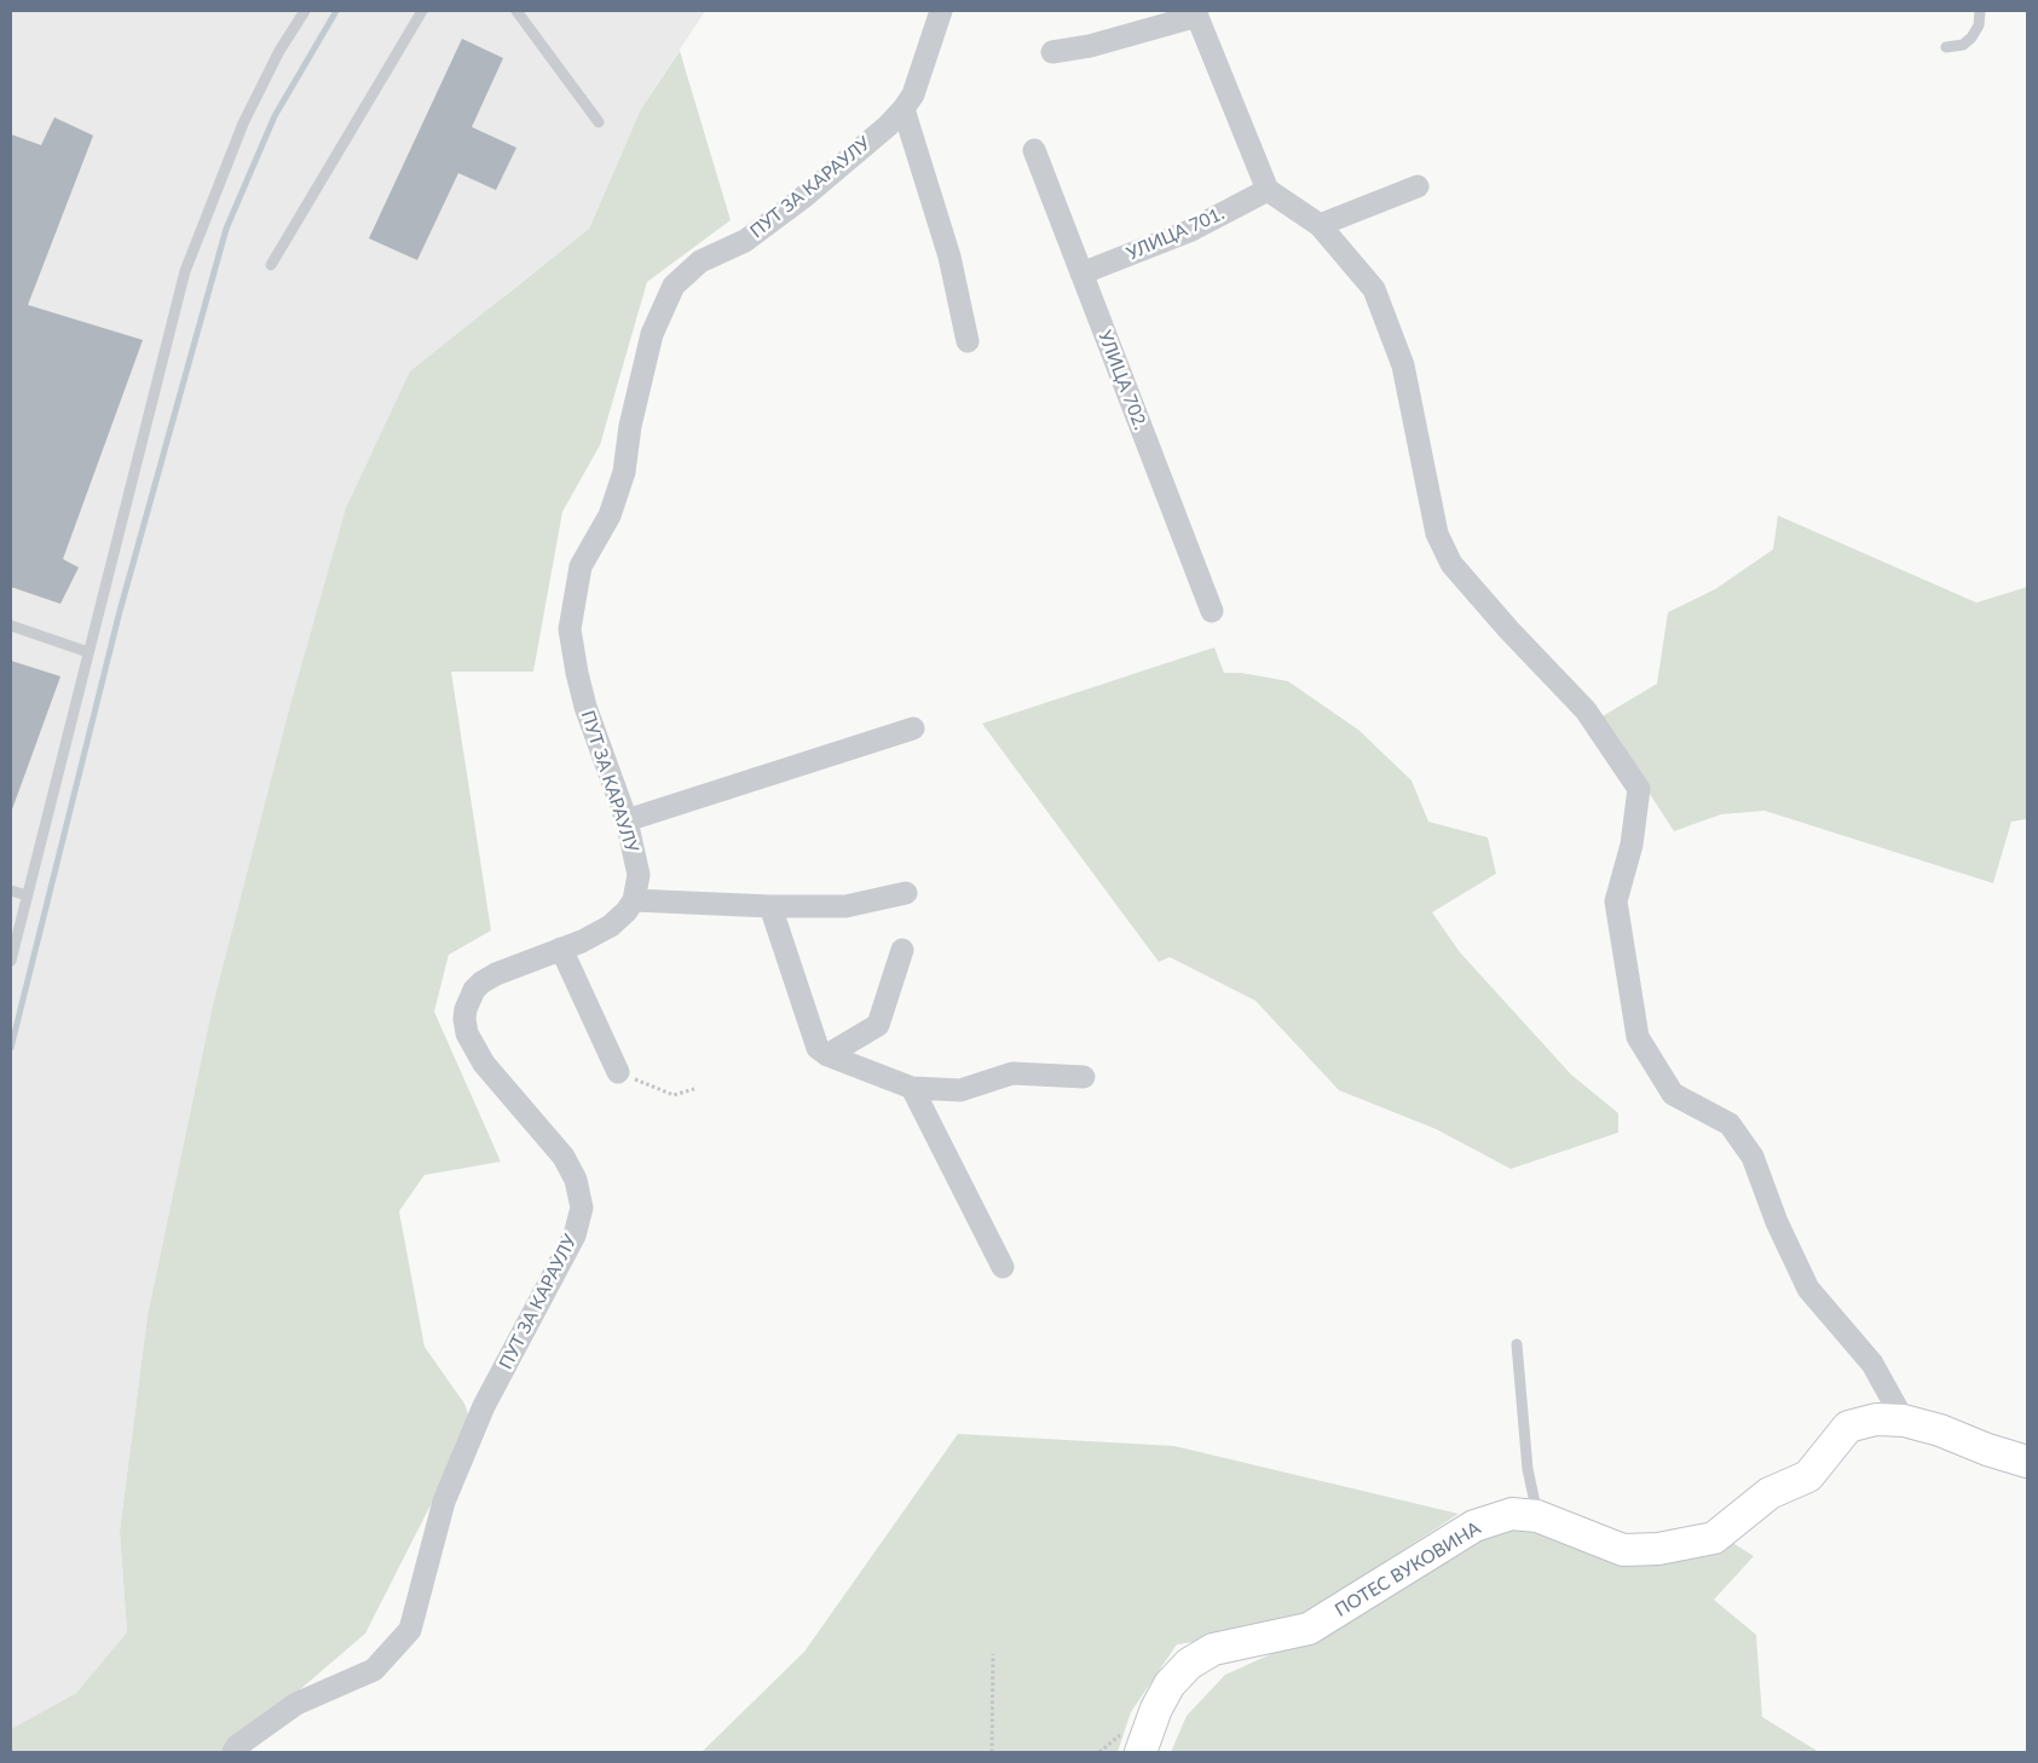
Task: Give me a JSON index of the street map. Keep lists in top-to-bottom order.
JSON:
{
  "streets": {
    "main road": ["ПОТЕС ВУКОВИНА"],
    "street": ["ПУТ ЗА КАРАУЛУ", "УЛИЦА 701.", "УЛИЦА 702."]
  },
  "crossings": [
    ["УЛИЦА 701.", "УЛИЦА 702."]
  ]
}
